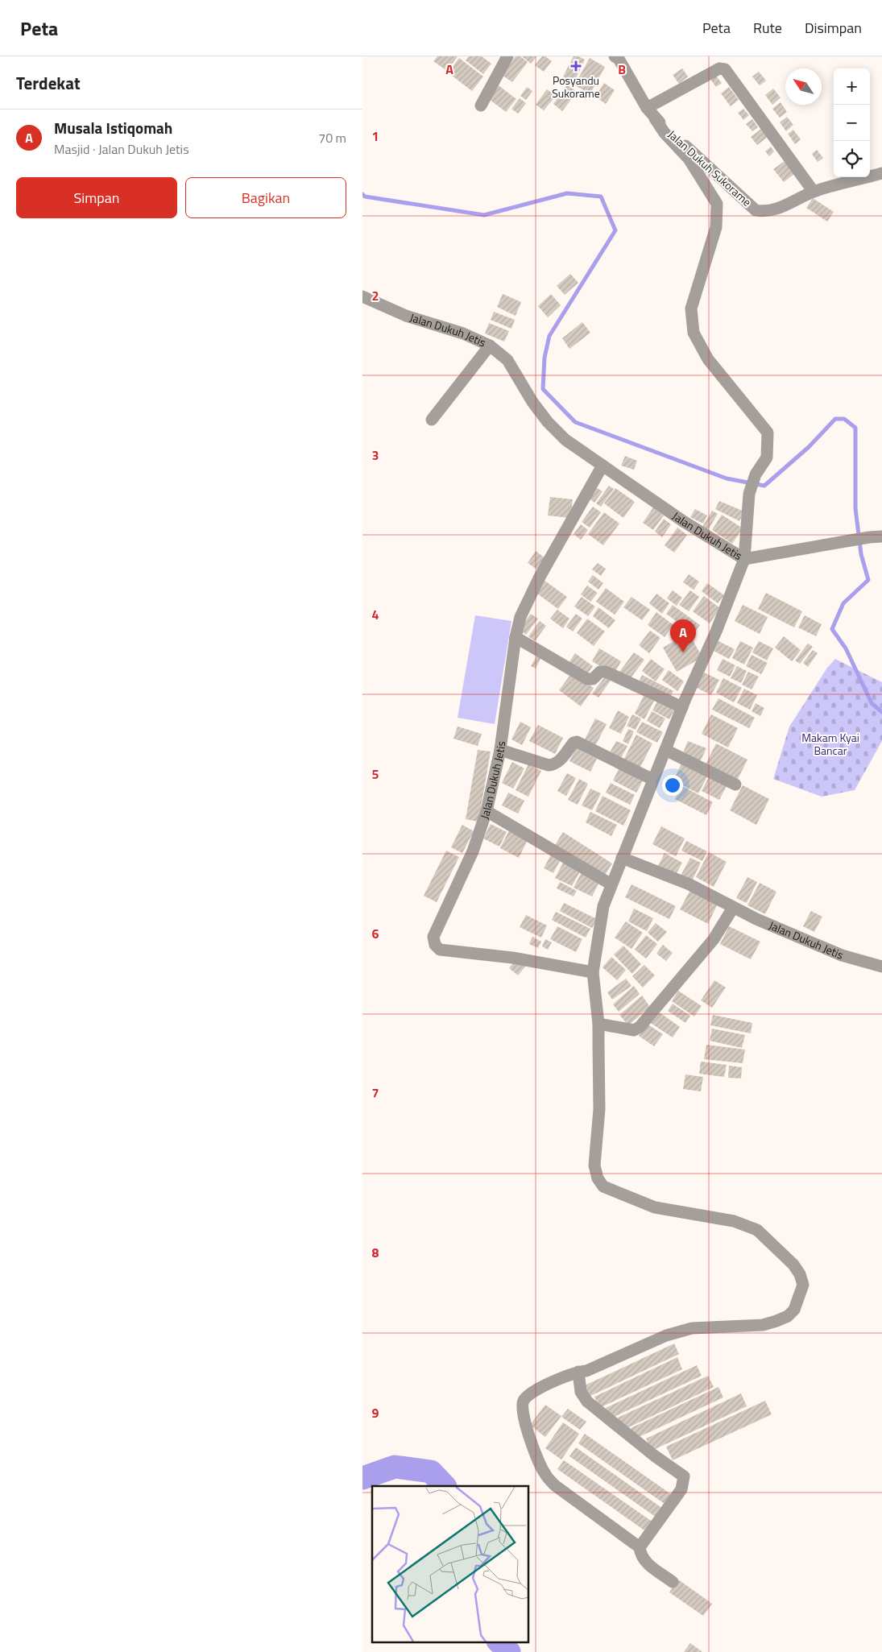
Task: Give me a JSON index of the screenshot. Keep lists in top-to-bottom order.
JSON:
{
  "streets": {
    "street": ["Jalan Dukuh Sukorame", "Jalan Dukuh Jetis"]
  },
  "crossings": [
    ["Jalan Dukuh Sukorame", "Jalan Dukuh Jetis"]
  ],
  "parks": ["Makam Kyai Bancar"],
  "places": {
    "health": ["Posyandu Sukorame"]
  },
  "north": "top left",
  "page": {
    "header": "Peta",
    "nav": ["Peta", "Rute", "Disimpan"],
    "heading": "Terdekat",
    "map_buttons": ["+", "−"],
    "list": [
      {
        "mark": "A",
        "name": "Musala Istiqomah",
        "note": "Masjid · Jalan Dukuh Jetis",
        "value": "70 m"
      }
    ],
    "buttons": ["Simpan", "Bagikan"],
    "pins": "A"
  },
  "grid": {
    "columns": ["A", "B"],
    "rows": [
      "1",
      "2",
      "3",
      "4",
      "5",
      "6",
      "7",
      "8",
      "9"
    ]
  }
}
